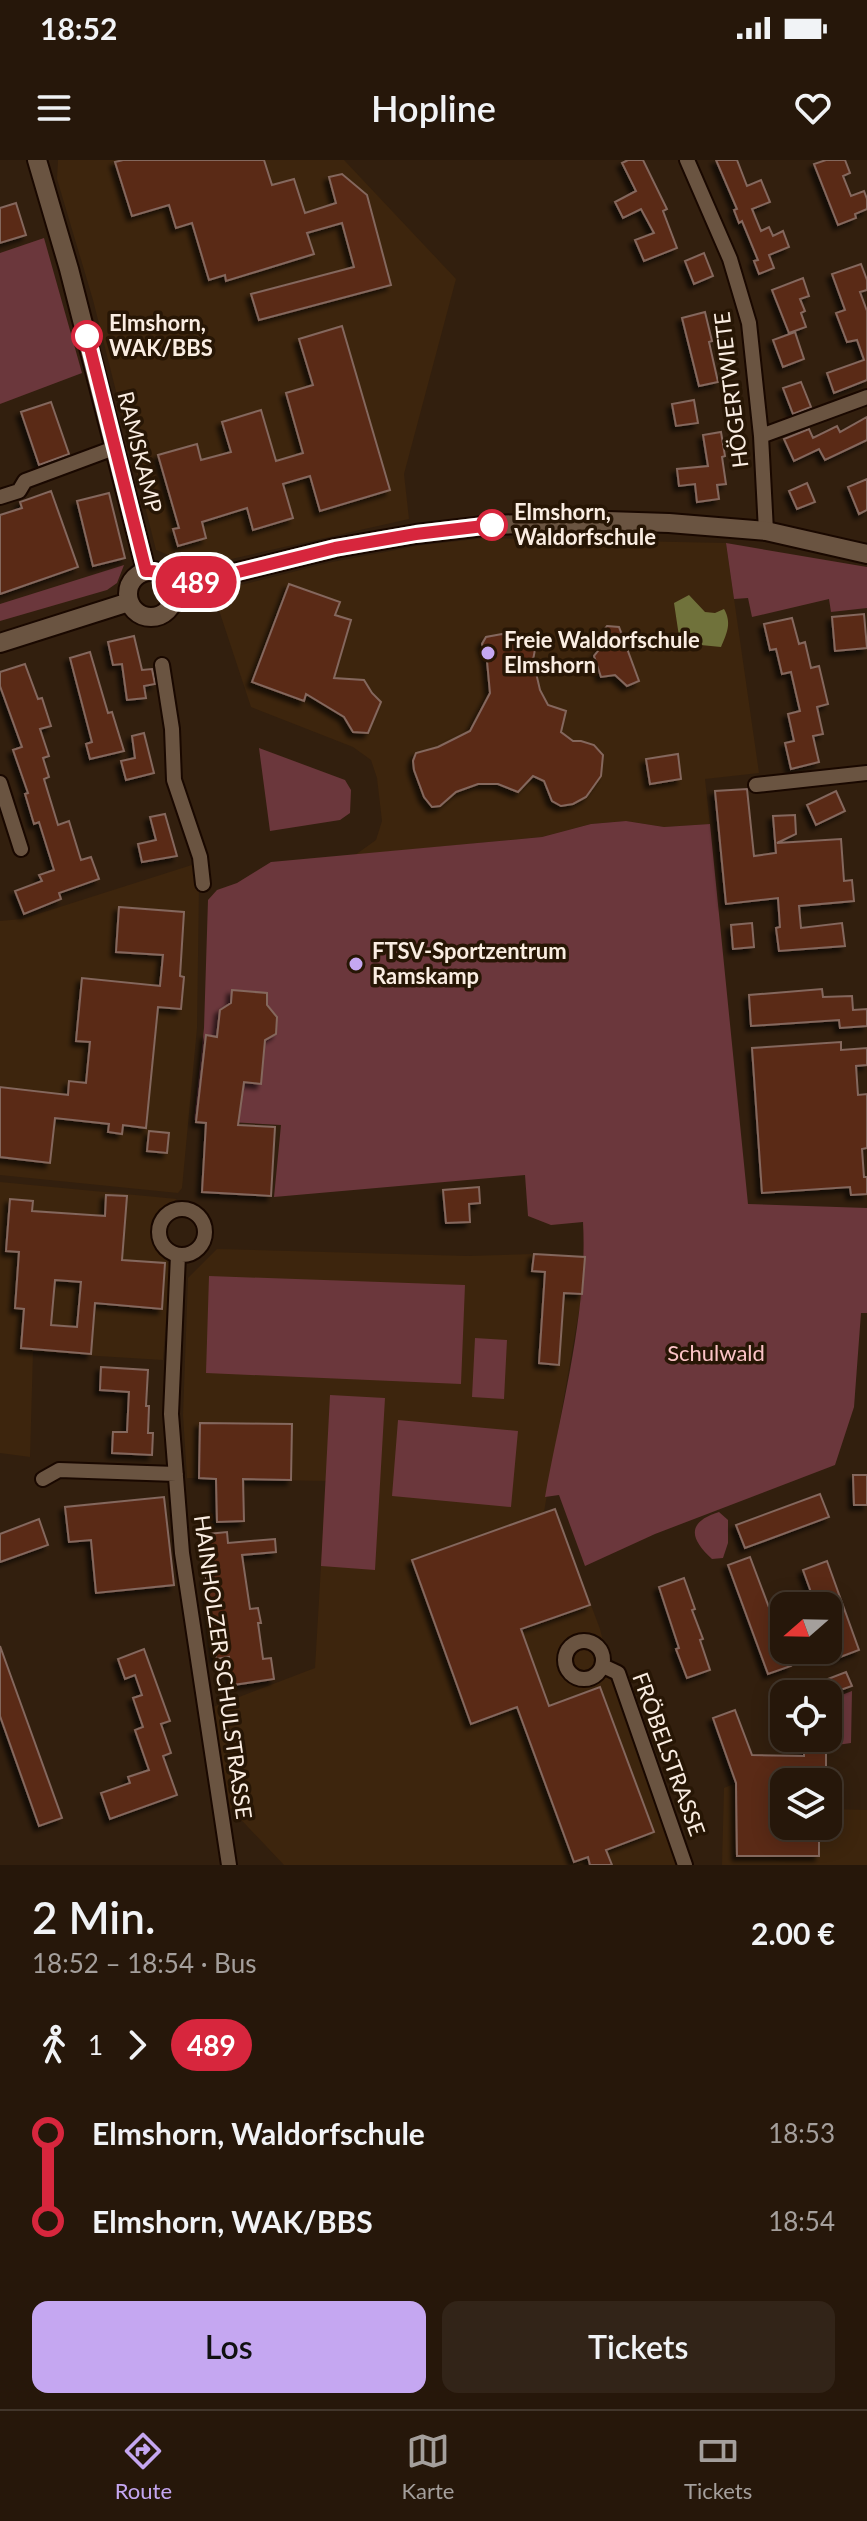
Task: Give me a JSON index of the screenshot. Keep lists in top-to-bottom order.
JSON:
{
  "streets": {
    "street": [
      "HÖGERTWIETE",
      "RAMSKAMP",
      "HAINHOLZER SCHULSTRASSE",
      "FRÖBELSTRASSE"
    ]
  },
  "parks": ["Schulwald"],
  "places": [
    "Elmshorn, WAK/BBS",
    "Elmshorn, Waldorfschule",
    "Freie Waldorfschule Elmshorn",
    "FTSV-Sportzentrum Ramskamp"
  ],
  "lines": ["bus line 489"],
  "north": "left",
  "page": {
    "status": "18:52",
    "header": "Hopline",
    "on_map": "489",
    "heading": ["2 Min.", "18:52 – 18:54 · Bus", "2.00 €"],
    "legs": ["1", "489"],
    "list": [
      {
        "name": "Elmshorn, Waldorfschule",
        "value": "18:53"
      },
      {
        "name": "Elmshorn, WAK/BBS",
        "value": "18:54"
      }
    ],
    "buttons": ["Los", "Tickets"],
    "tabs": ["Route", "Karte", "Tickets"]
  }
}
